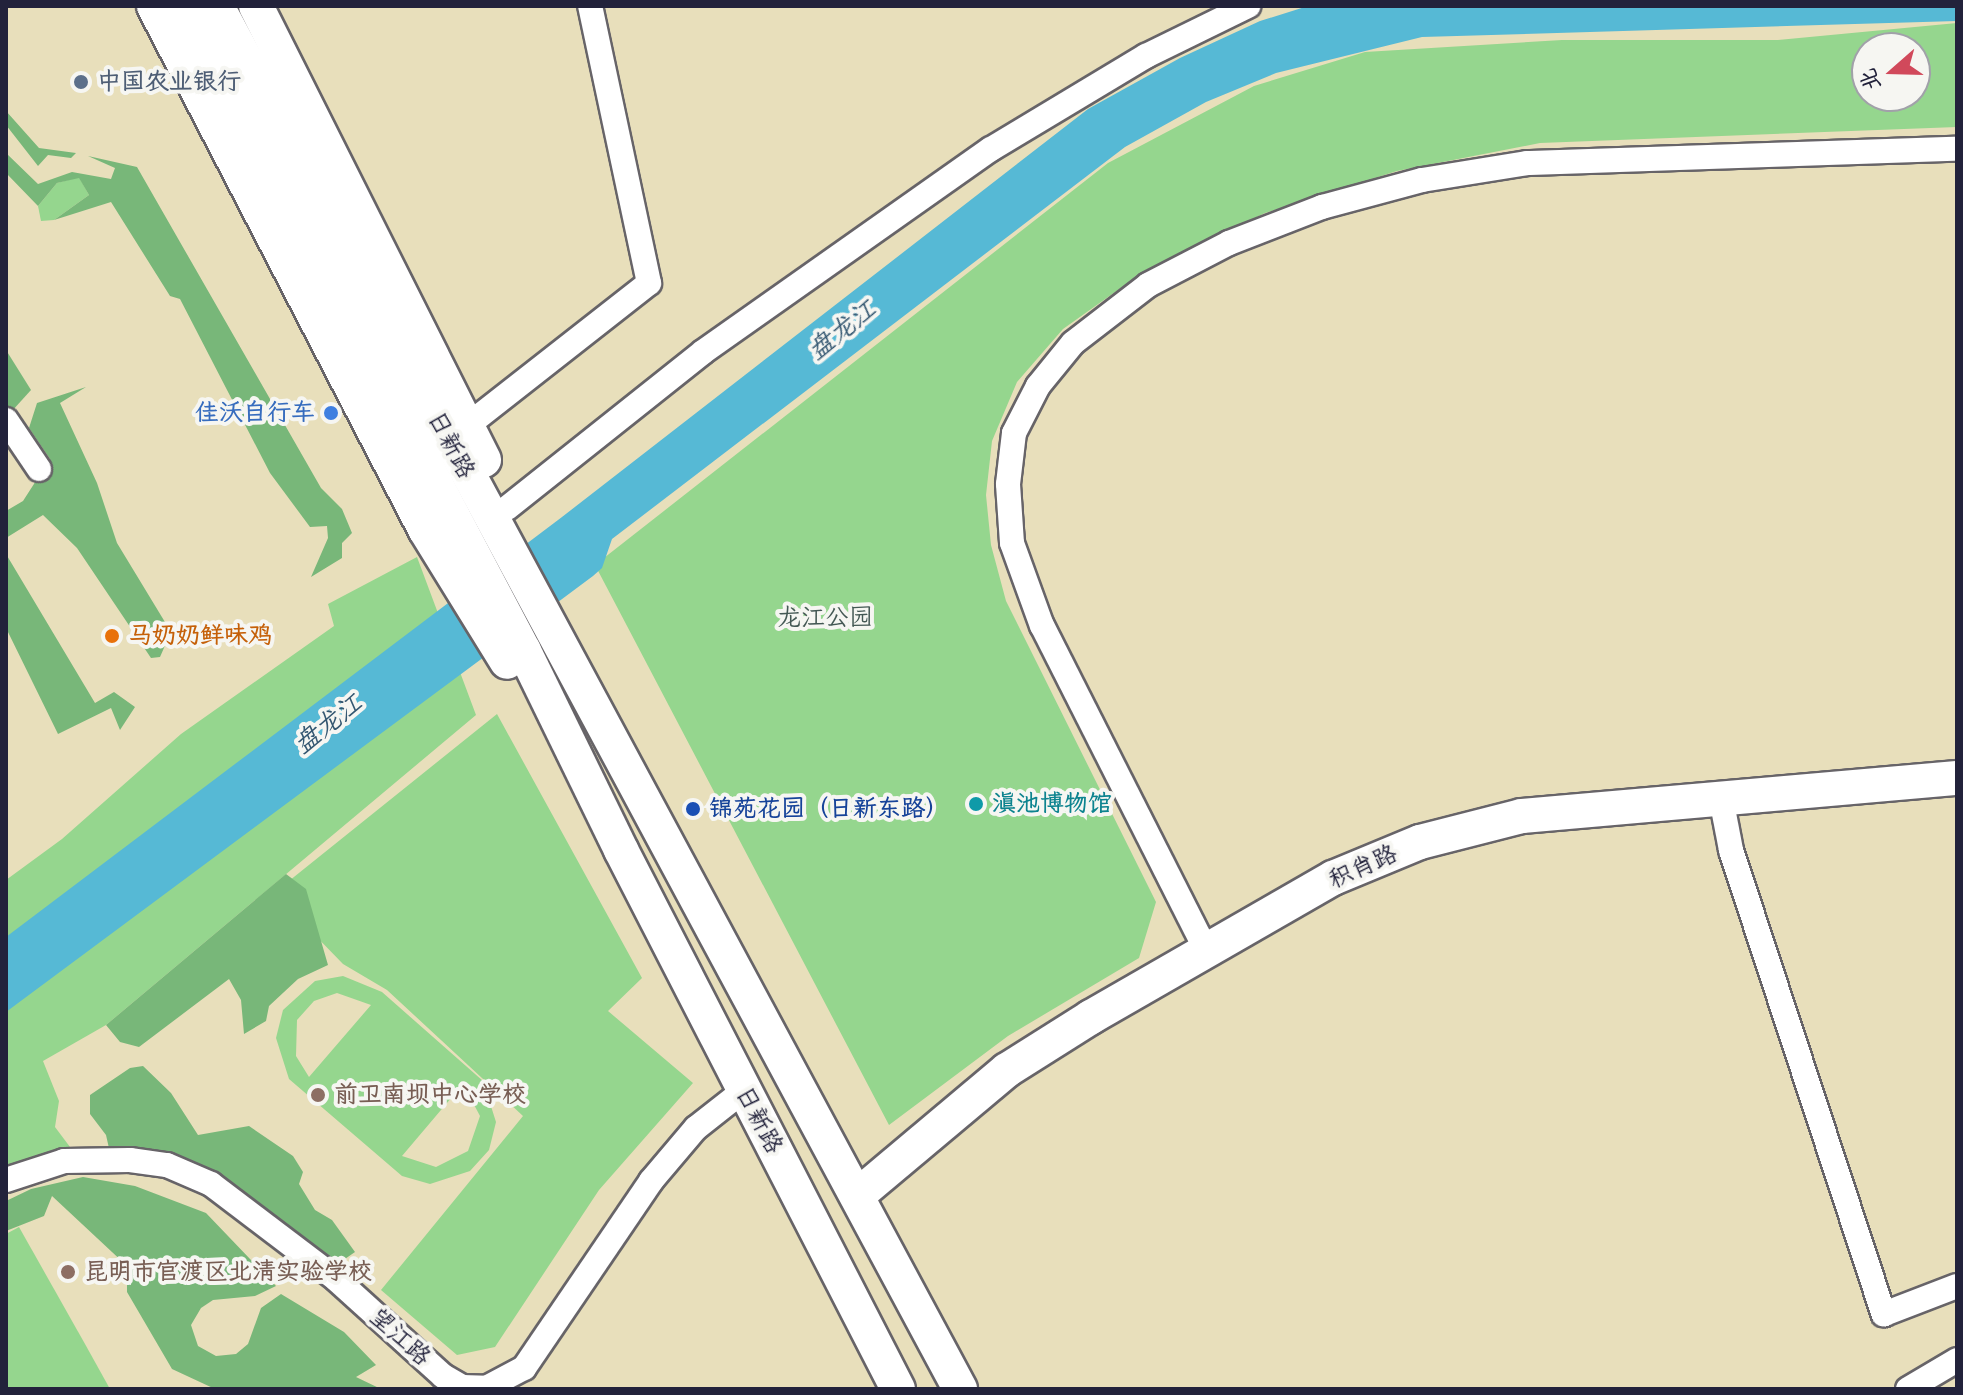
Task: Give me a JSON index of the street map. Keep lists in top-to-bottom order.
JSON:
{
  "streets": {
    "main road": ["日新路", "积肖路"],
    "street": ["望江路"]
  },
  "crossings": [
    ["日新路", "积肖路"],
    ["日新路", "望江路"]
  ],
  "water": ["盘龙江"],
  "parks": ["龙江公园"],
  "places": [
    "中国农业银行",
    "佳沃自行车",
    "马奶奶鲜味鸡",
    "滇池博物馆",
    "锦苑花园（日新东路）",
    "前卫南坝中心学校",
    "昆明市官渡区北清实验学校"
  ],
  "north": "left"
}
